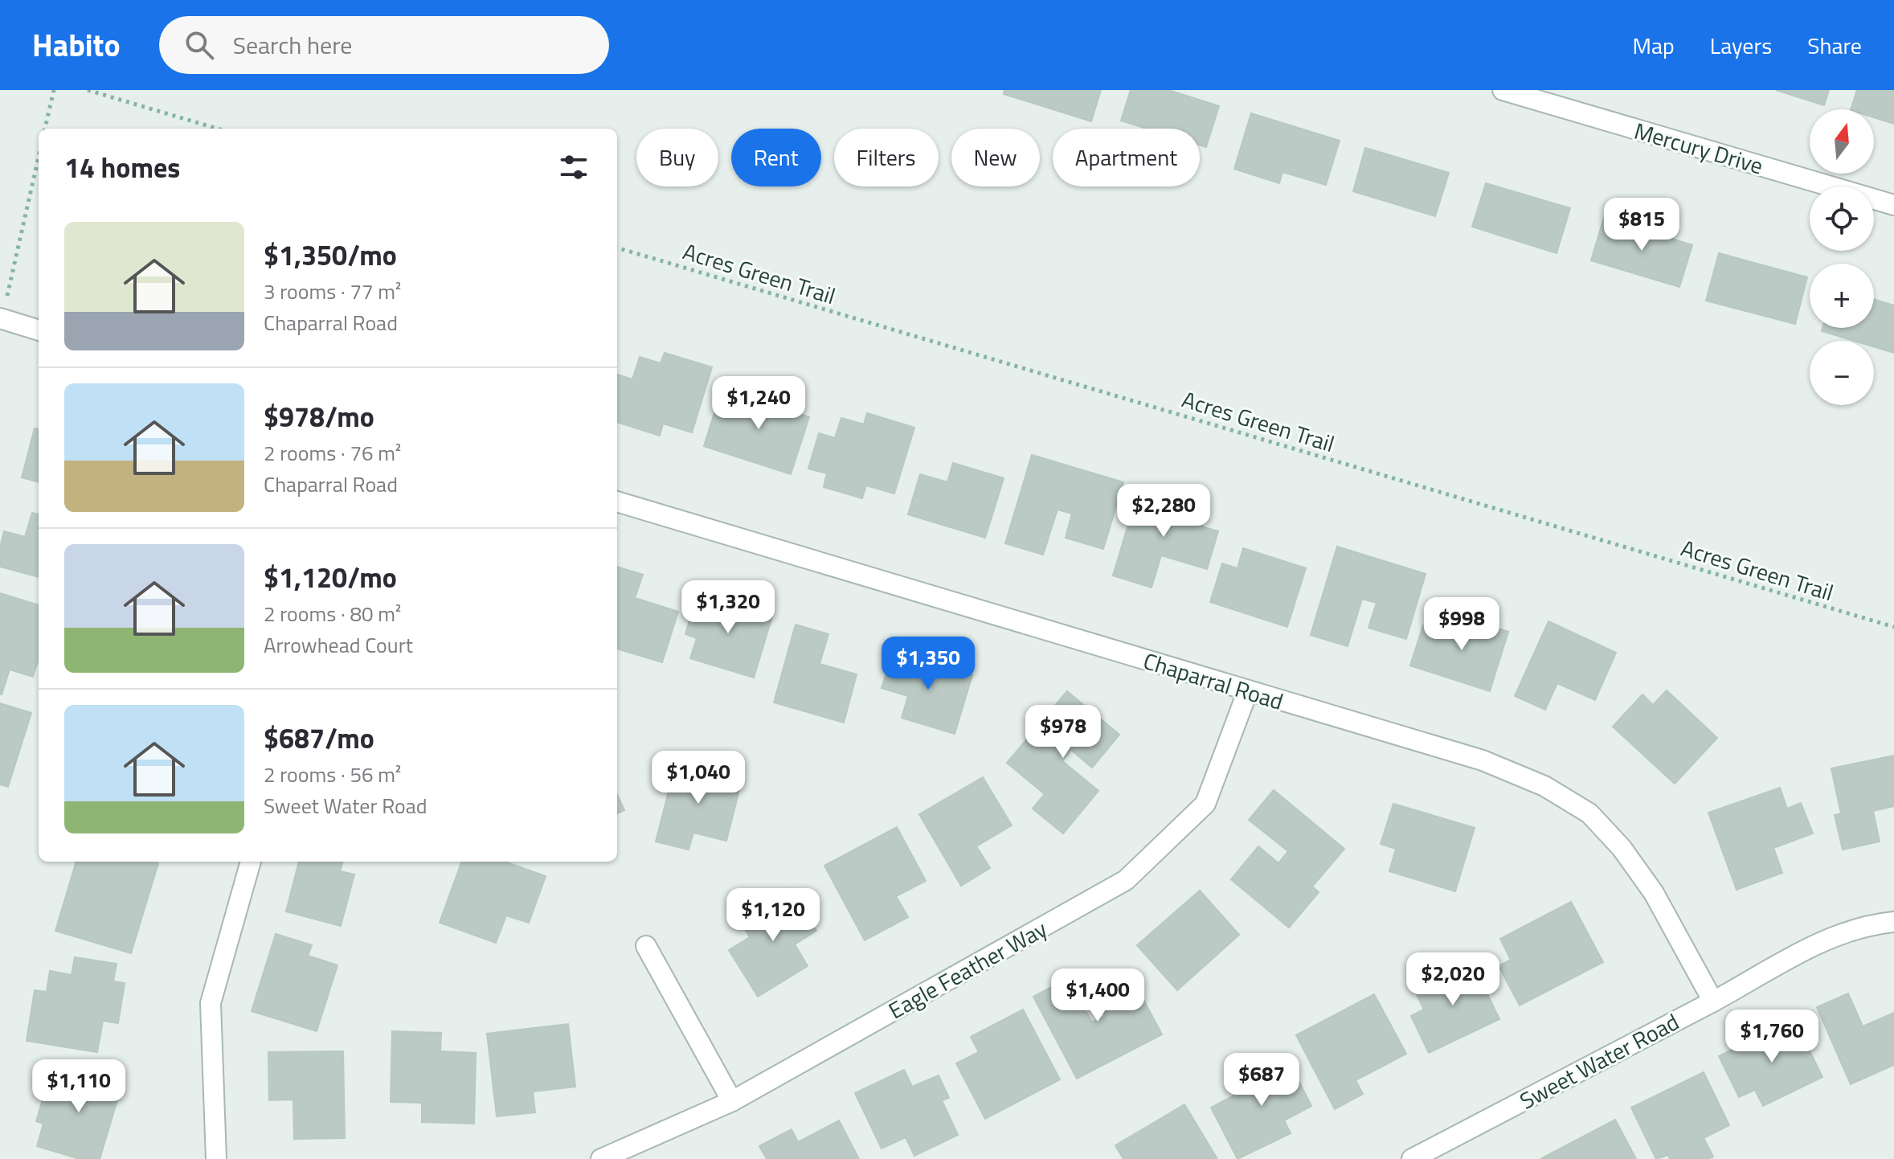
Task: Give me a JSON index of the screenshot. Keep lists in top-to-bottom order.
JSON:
{
  "streets": {
    "street": [
      "Mercury Drive",
      "Chaparral Road",
      "Eagle Feather Way",
      "Sweet Water Road"
    ],
    "path": ["Acres Green Trail"]
  },
  "crossings": [
    ["Chaparral Road", "Eagle Feather Way"],
    ["Chaparral Road", "Sweet Water Road"]
  ],
  "north": "top",
  "page": {
    "header": "Habito",
    "search": "Search here",
    "nav": ["Map", "Layers", "Share"],
    "map_buttons": ["+", "−"],
    "chip": [
      "Buy",
      "Rent",
      "Filters",
      "New",
      "Apartment"
    ],
    "heading": "14 homes",
    "price": [
      "$815",
      "$1,240",
      "$2,280",
      "$1,320",
      "$998",
      "$1,350",
      "$978",
      "$1,040",
      "$1,120",
      "$2,020",
      "$1,400",
      "$1,760",
      "$687",
      "$1,110"
    ],
    "list": [
      {
        "name": "$1,350/mo",
        "note": "3 rooms · 77 m² · Chaparral Road"
      },
      {
        "name": "$978/mo",
        "note": "2 rooms · 76 m² · Chaparral Road"
      },
      {
        "name": "$1,120/mo",
        "note": "2 rooms · 80 m² · Arrowhead Court"
      },
      {
        "name": "$687/mo",
        "note": "2 rooms · 56 m² · Sweet Water Road"
      }
    ]
  }
}
